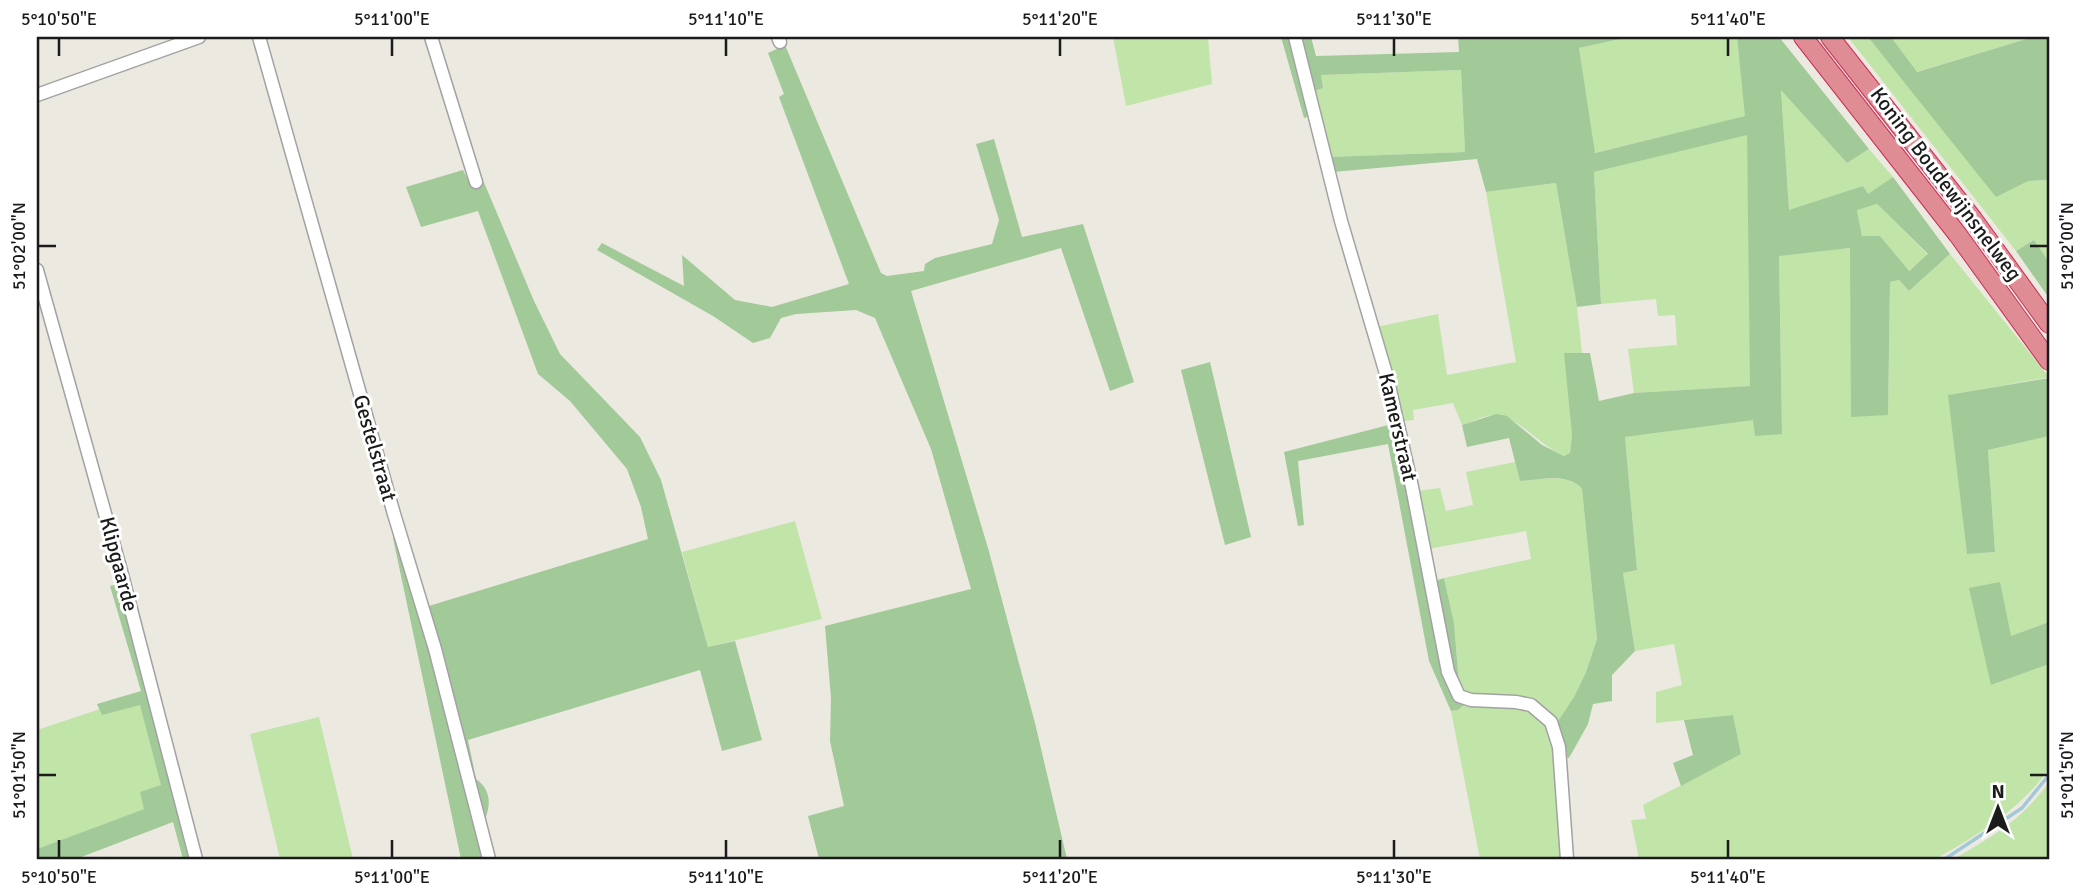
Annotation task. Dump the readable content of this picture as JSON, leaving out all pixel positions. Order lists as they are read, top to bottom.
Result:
{
  "streets": {
    "highway": ["Koning Boudewijnsnelweg"],
    "street": ["Kamerstraat", "Gestelstraat", "Klipgaarde"]
  },
  "north": "top",
  "coordinates": [
    "5°10'50\"E",
    "5°11'00\"E",
    "5°11'10\"E",
    "5°11'20\"E",
    "5°11'30\"E",
    "5°11'40\"E",
    "51°02'00\"N",
    "51°01'50\"N"
  ]
}
